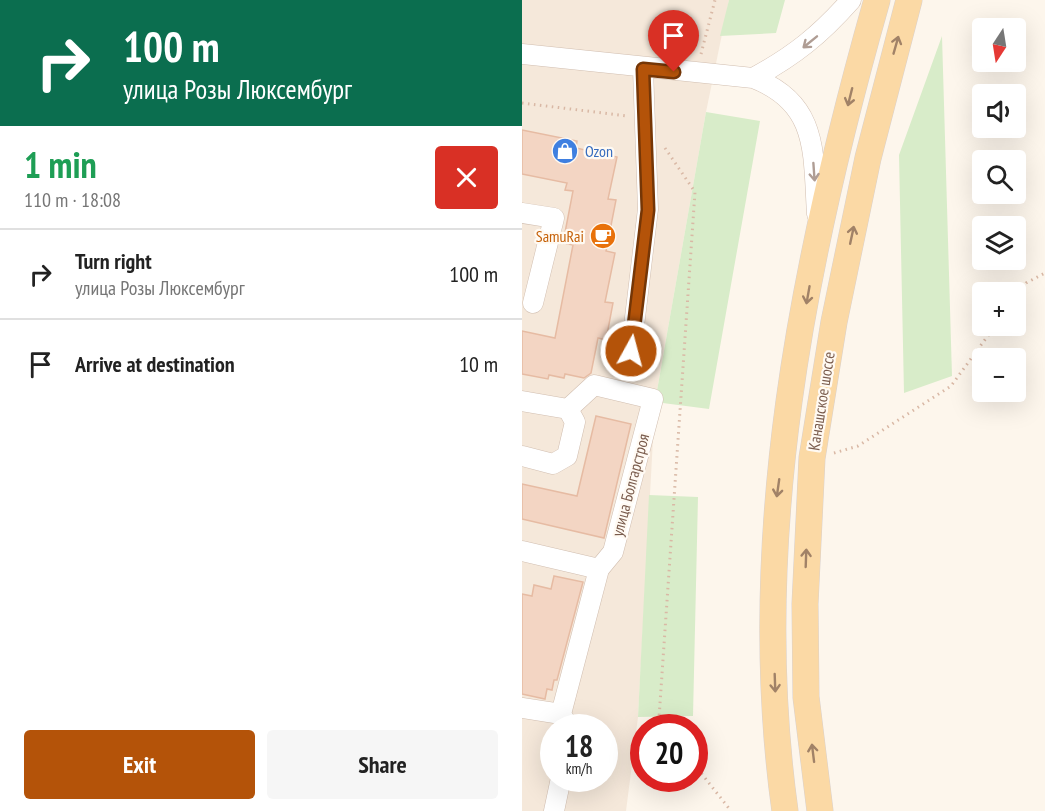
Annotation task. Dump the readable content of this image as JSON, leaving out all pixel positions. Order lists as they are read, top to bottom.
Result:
{
  "streets": {
    "main road": ["Канашское шоссе"],
    "street": ["улица Болгарстроя"]
  },
  "places": {
    "shop": ["Ozon"],
    "cafe": ["SamuRai"]
  },
  "north": "bottom",
  "page": {
    "turn": ["100 m", "улица Розы Люксембург"],
    "map_buttons": ["+", "−"],
    "heading": ["1 min", "110 m · 18:08"],
    "list": [
      {
        "name": "Turn right",
        "note": "улица Розы Люксембург",
        "value": "100 m"
      },
      {
        "name": "Arrive at destination",
        "value": "10 m"
      }
    ],
    "speed": "18 km/h",
    "limit": "20",
    "buttons": ["Exit", "Share"]
  }
}
